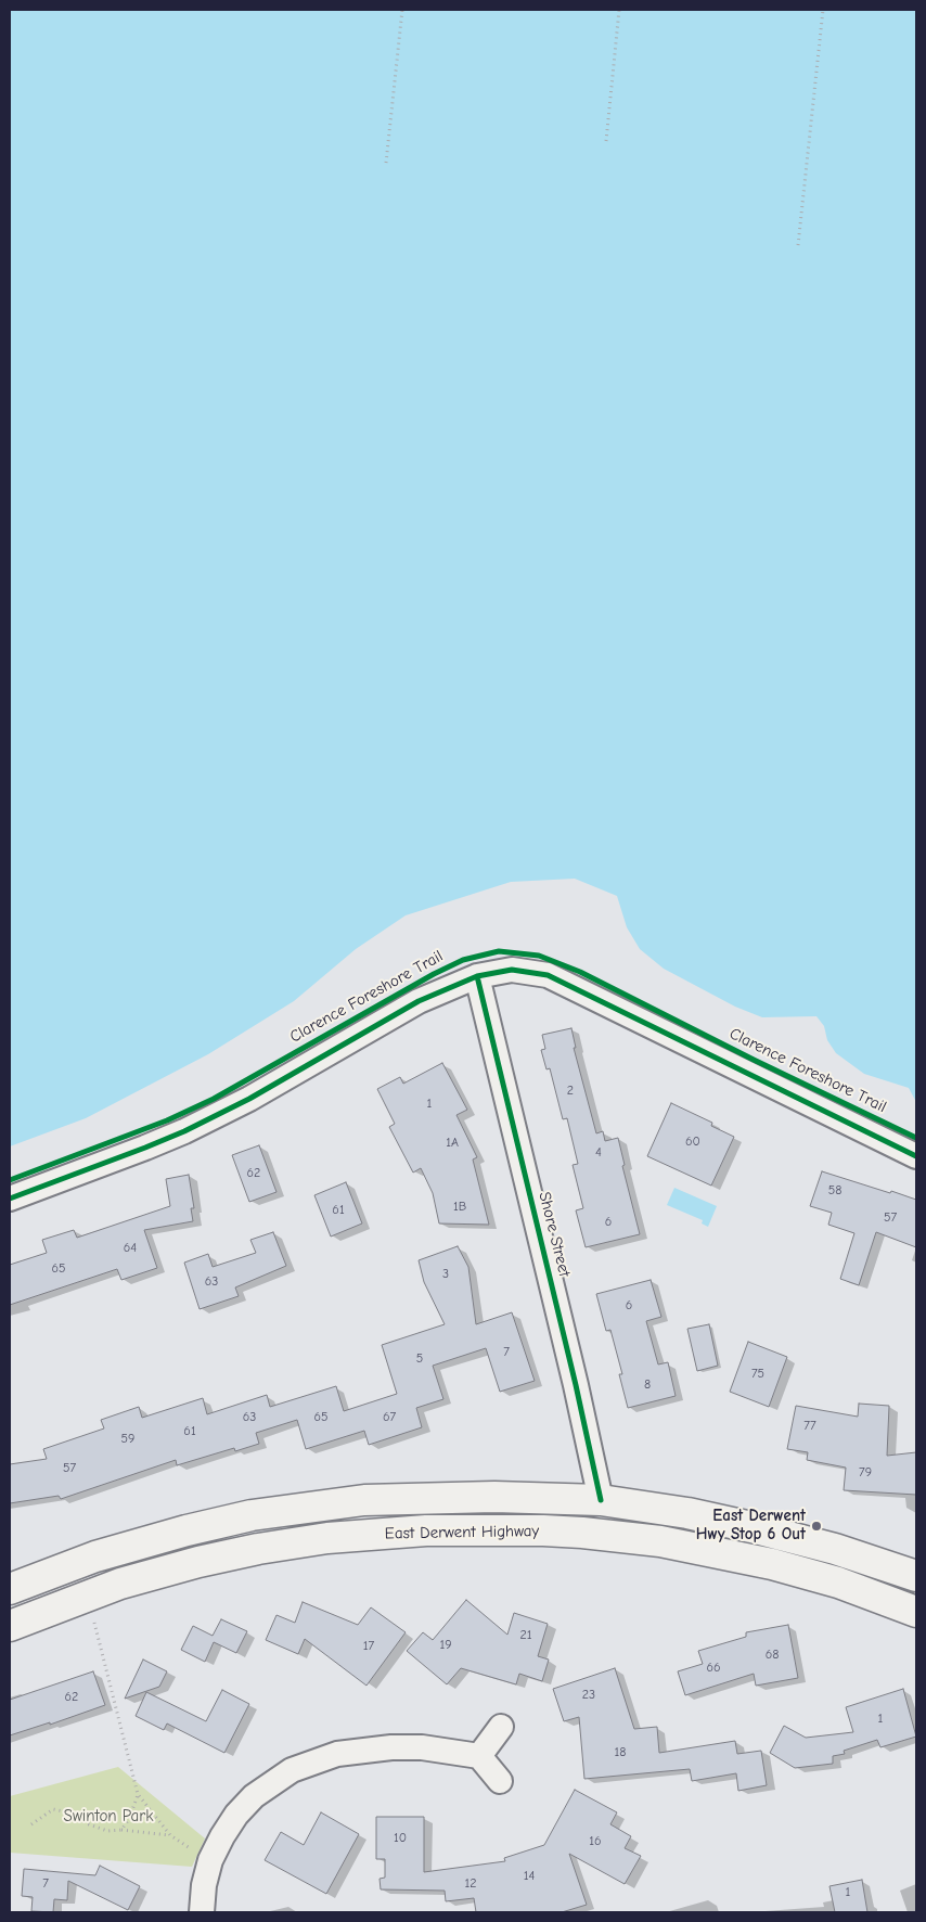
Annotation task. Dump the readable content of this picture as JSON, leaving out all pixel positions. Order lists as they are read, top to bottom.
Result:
{
  "streets": {
    "main road": ["East Derwent Highway"],
    "street": ["Shore Street"],
    "cycle path": ["Clarence Foreshore Trail"]
  },
  "crossings": [
    ["Shore Street", "East Derwent Highway"]
  ],
  "parks": ["Swinton Park"],
  "places": ["East Derwent Hwy Stop 6 Out"],
  "house_numbers": [
    "2",
    "1",
    "60",
    "1A",
    "4",
    "62",
    "58",
    "1B",
    "61",
    "57",
    "6",
    "64",
    "65",
    "3",
    "63",
    "6",
    "7",
    "5",
    "75",
    "8",
    "63",
    "65",
    "67",
    "77",
    "61",
    "59",
    "57",
    "79",
    "21",
    "19",
    "17",
    "68",
    "66",
    "23",
    "62",
    "1",
    "18",
    "10",
    "16",
    "14",
    "7",
    "12",
    "1"
  ]
}
